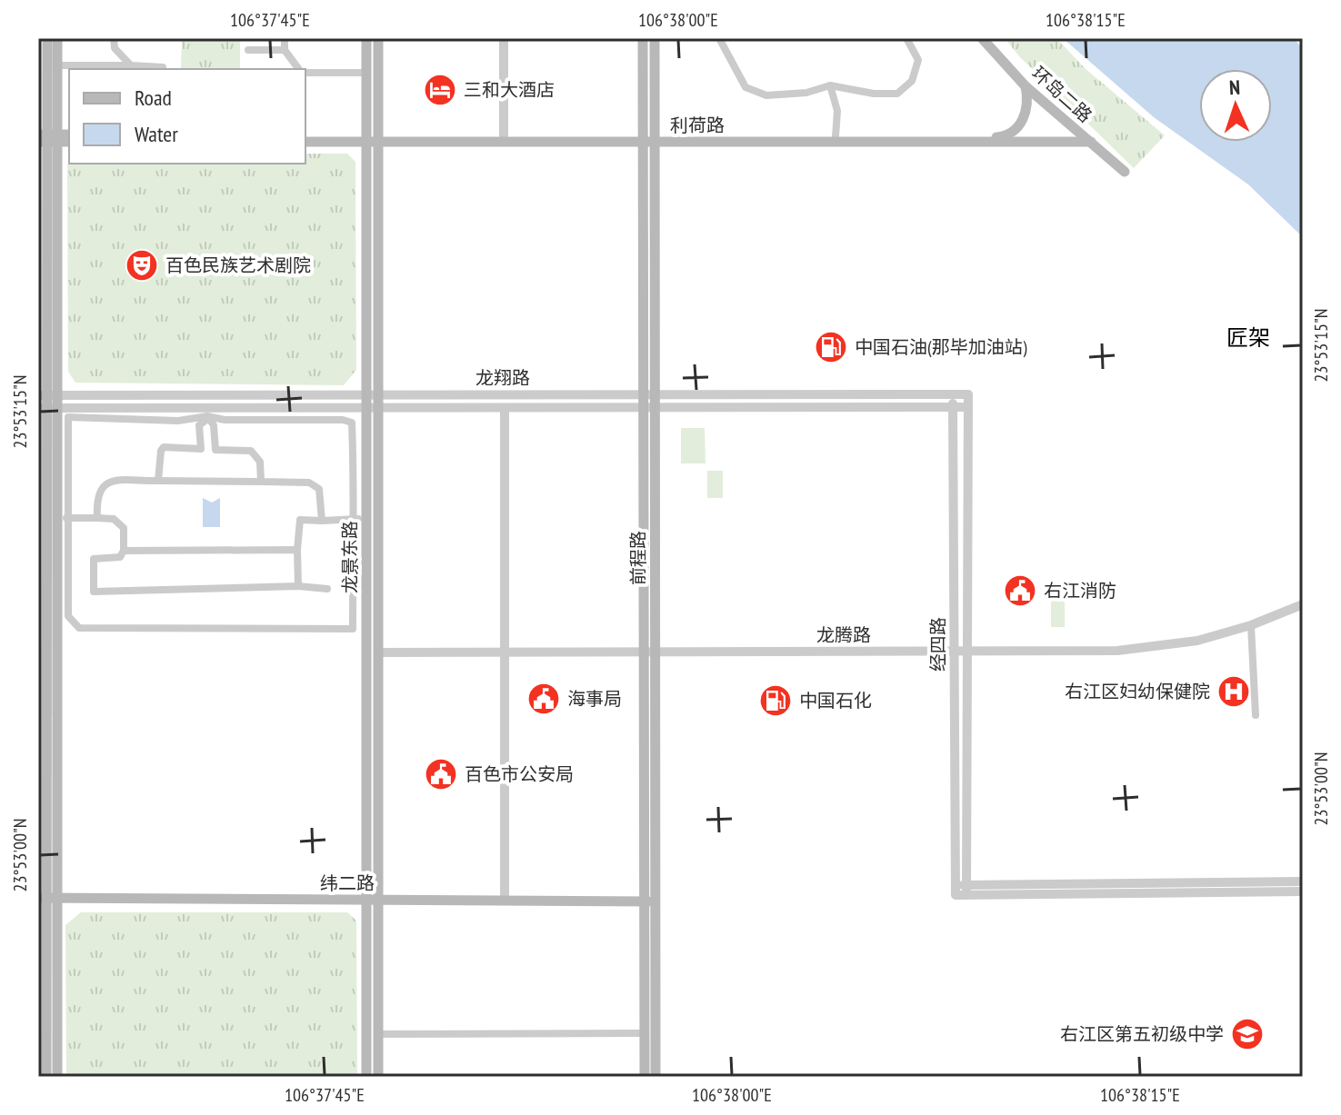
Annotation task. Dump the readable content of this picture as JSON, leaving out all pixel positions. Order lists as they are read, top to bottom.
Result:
{
  "streets": {
    "main road": [
      "环岛二路",
      "利荷路",
      "龙景东路",
      "前程路",
      "纬二路"
    ],
    "street": ["龙翔路", "龙腾路", "经四路"]
  },
  "crossings": [
    ["环岛二路", "利荷路"],
    ["利荷路", "龙景东路"],
    ["利荷路", "前程路"],
    ["龙翔路", "龙景东路"],
    ["龙翔路", "前程路"],
    ["龙翔路", "经四路"],
    ["龙景东路", "龙腾路"],
    ["龙景东路", "纬二路"],
    ["前程路", "龙腾路"],
    ["前程路", "纬二路"],
    ["龙腾路", "经四路"]
  ],
  "districts": ["匠架"],
  "places": {
    "hotel": ["三和大酒店"],
    "theatre": ["百色民族艺术剧院"],
    "fuel station": ["中国石油(那毕加油站)", "中国石化"],
    "public building": ["右江消防", "海事局", "百色市公安局"],
    "hospital": ["右江区妇幼保健院"],
    "school or university": ["右江区第五初级中学"]
  },
  "legend": ["Road", "Water"],
  "north": "top",
  "coordinates": [
    "106°37'45\"E",
    "106°38'00\"E",
    "106°38'15\"E",
    "23°53'15\"N",
    "23°53'00\"N"
  ]
}
